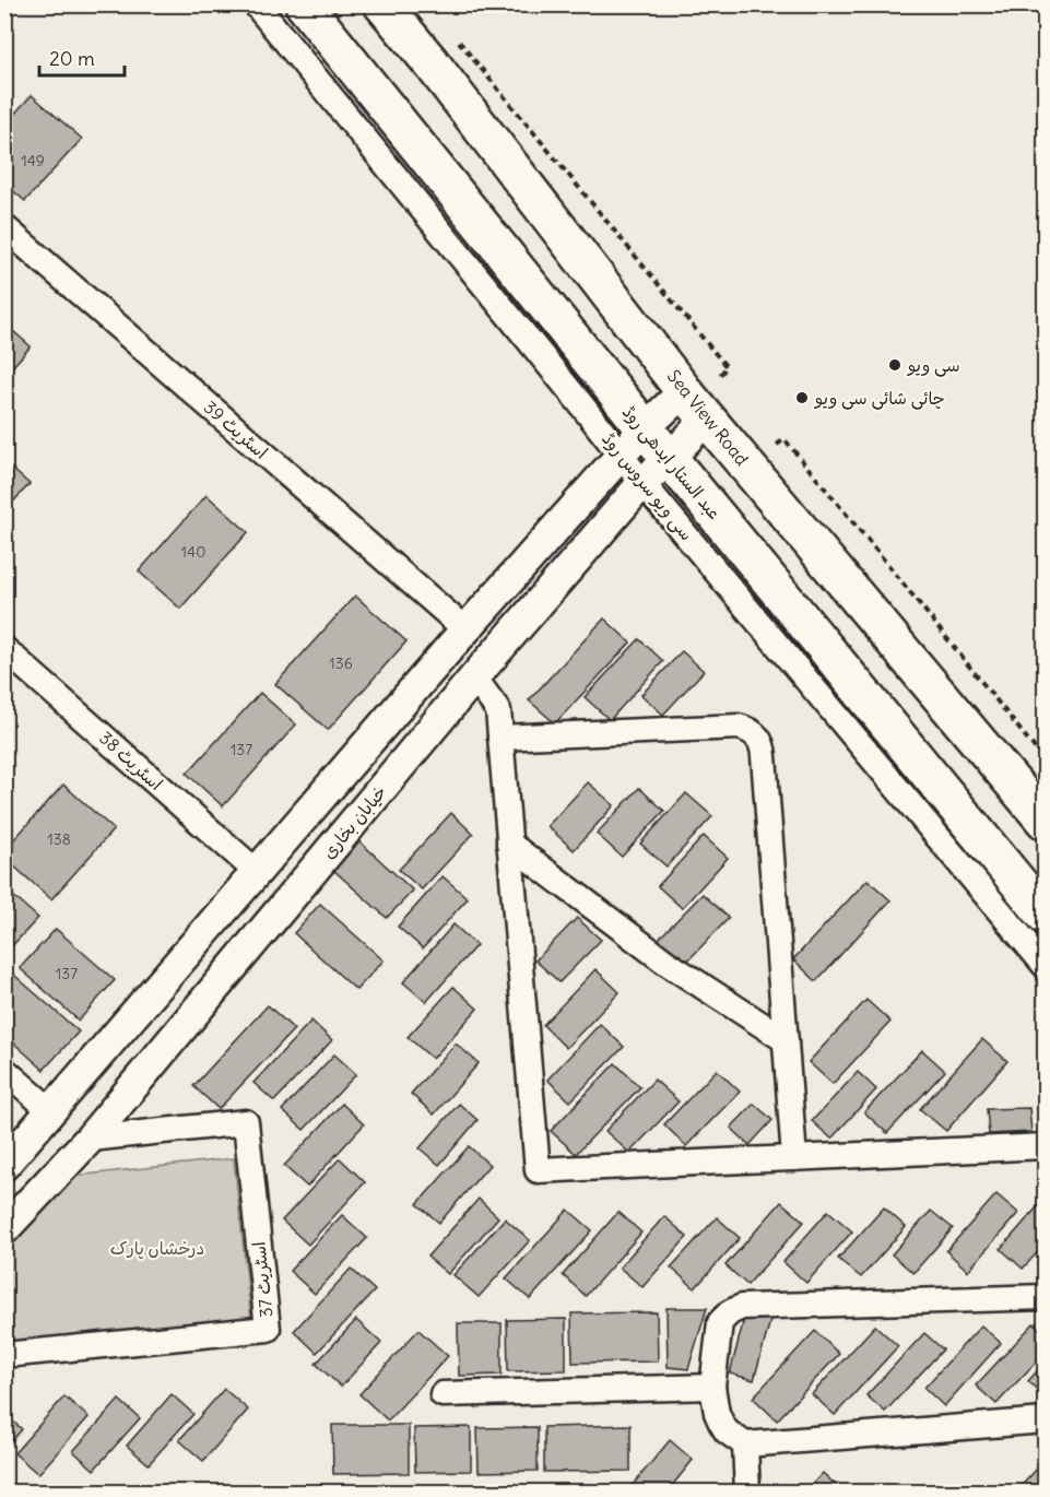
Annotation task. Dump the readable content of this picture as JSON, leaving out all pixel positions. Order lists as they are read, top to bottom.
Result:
{
  "streets": {
    "main road": ["Sea View Road", "عبد الستار ایدھی روڈ"],
    "street": [
      "اسٹریٹ 39",
      "سی ویو سروس روڈ",
      "اسٹریٹ 38",
      "خیابان بخاری",
      "اسٹریٹ 37"
    ]
  },
  "crossings": [
    ["Sea View Road", "خیابان بخاری"],
    ["عبد الستار ایدھی روڈ", "سی ویو سروس روڈ"],
    ["عبد الستار ایدھی روڈ", "خیابان بخاری"],
    ["سی ویو سروس روڈ", "خیابان بخاری"],
    ["خیابان بخاری", "اسٹریٹ 37"]
  ],
  "parks": ["درخشاں پارک"],
  "places": ["سی ویو", "چائی شائی سی ویو"],
  "house_numbers": [
    "149",
    "140",
    "136",
    "137",
    "138",
    "137"
  ],
  "scale_bar": "20 m"
}
